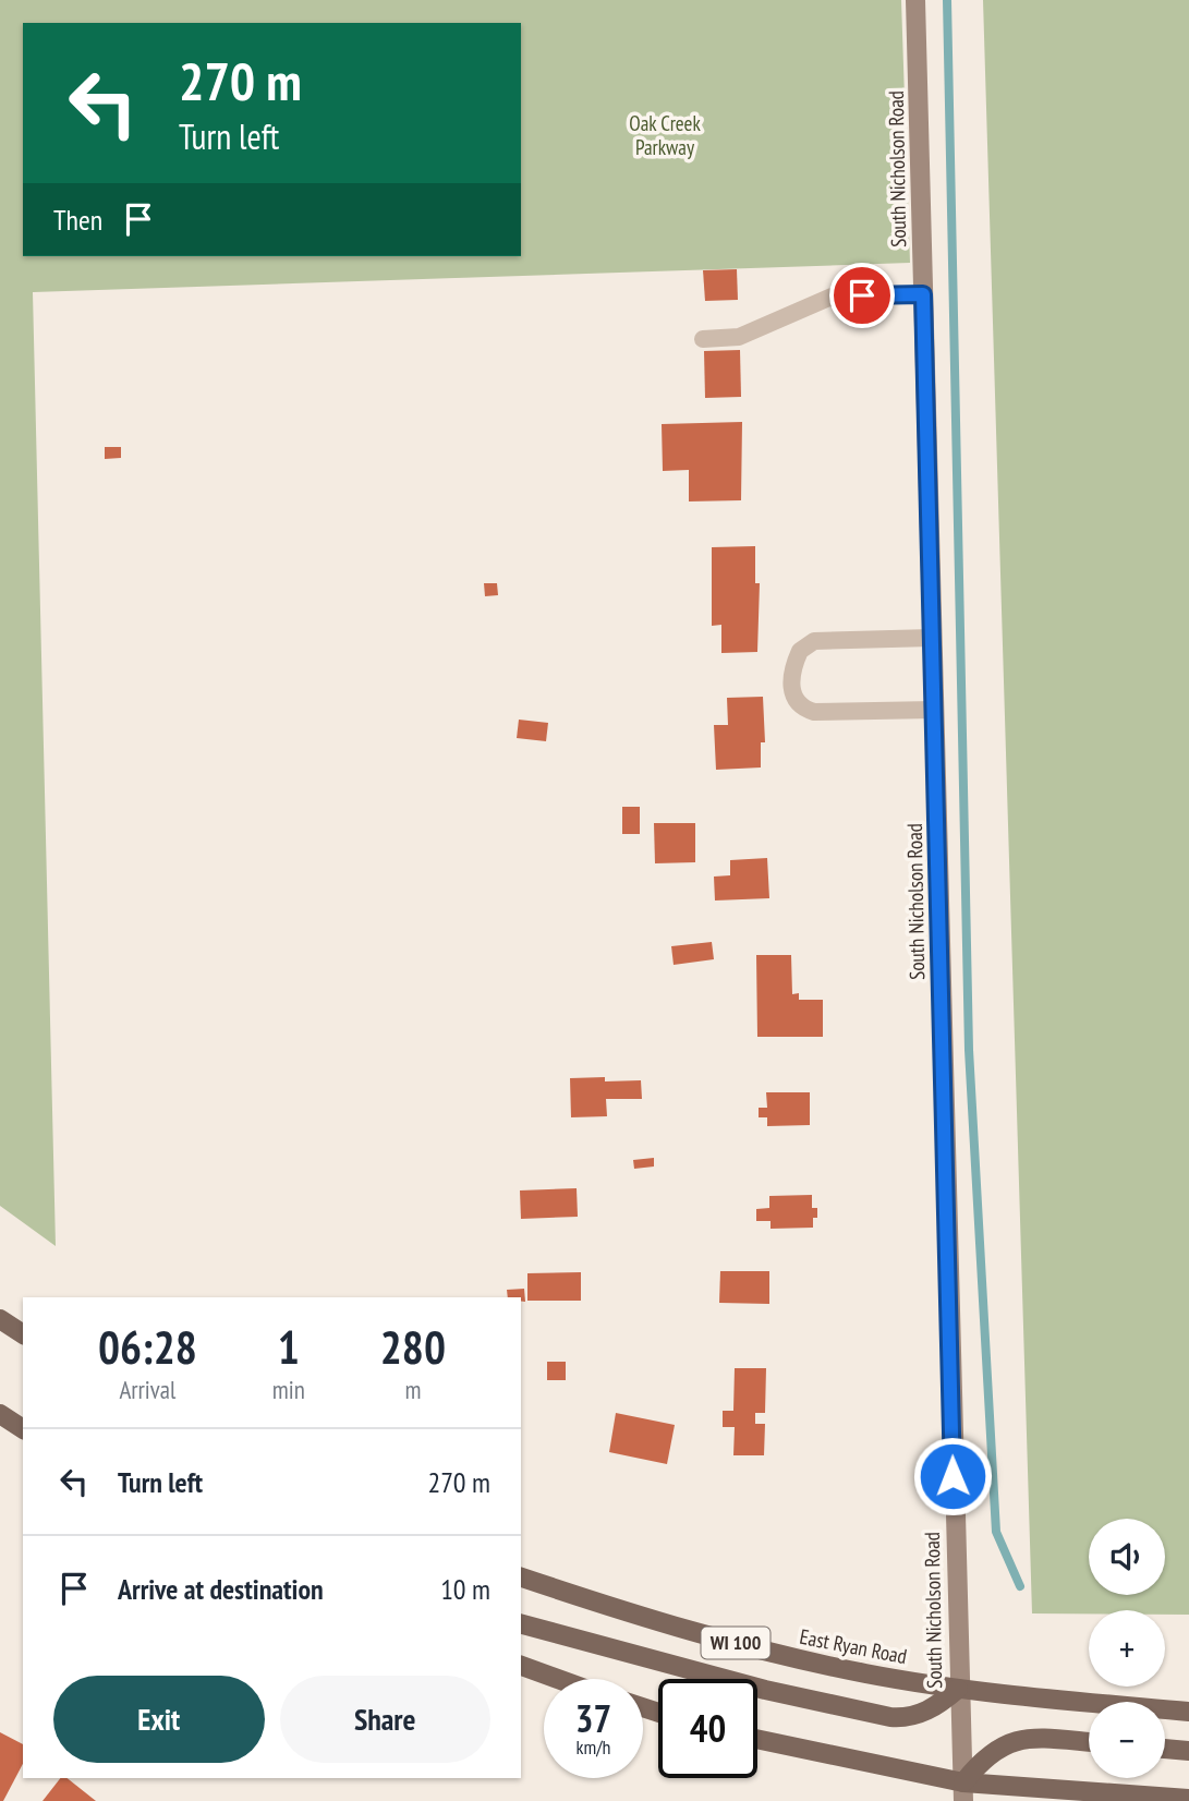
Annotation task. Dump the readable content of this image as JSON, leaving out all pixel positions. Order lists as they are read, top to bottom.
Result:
{
  "streets": {
    "main road": ["WI 100", "East Ryan Road"],
    "street": ["South Nicholson Road"]
  },
  "crossings": [
    ["South Nicholson Road", "East Ryan Road"]
  ],
  "parks": ["Oak Creek Parkway"],
  "page": {
    "turn": ["270 m", "Turn left"],
    "then": "Then",
    "eta": [
      "06:28",
      "Arrival",
      "1",
      "min",
      "280",
      "m"
    ],
    "list": [
      {
        "name": "Turn left",
        "value": "270 m"
      },
      {
        "name": "Arrive at destination",
        "value": "10 m"
      }
    ],
    "map_buttons": ["+", "−"],
    "buttons": ["Exit", "Share"],
    "speed": "37 km/h",
    "limit": "40"
  }
}
